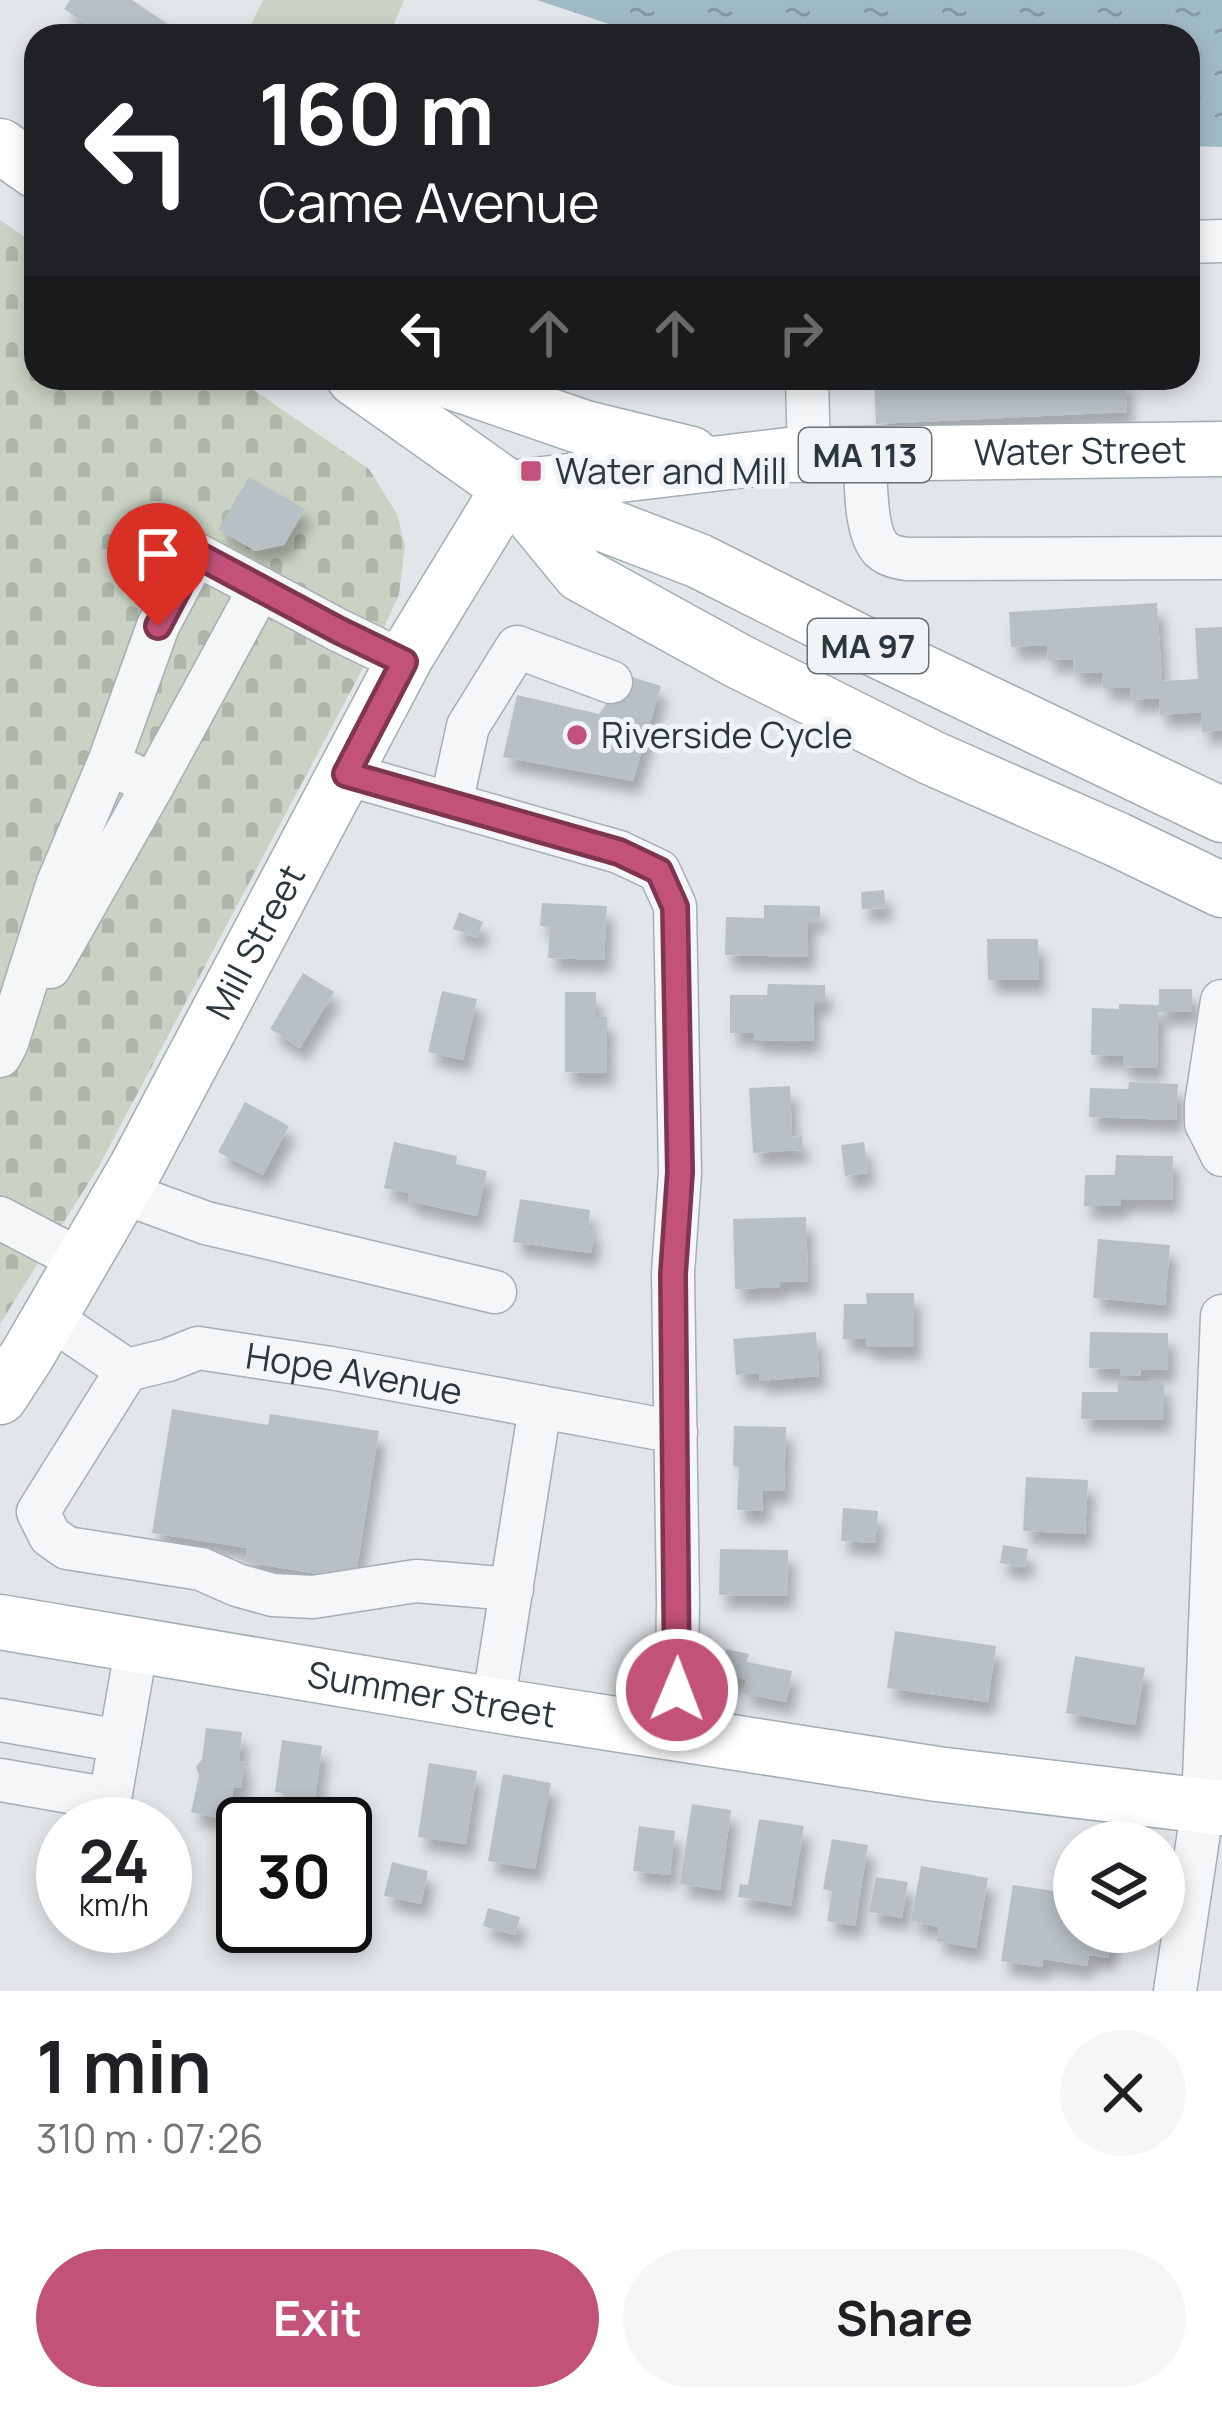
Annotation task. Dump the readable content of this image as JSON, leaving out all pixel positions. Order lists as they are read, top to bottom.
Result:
{
  "streets": {
    "main road": [
      "Water Street",
      "MA 113",
      "MA 97",
      "Mill Street",
      "Summer Street"
    ],
    "street": ["Hope Avenue"]
  },
  "crossings": [
    ["Water Street", "MA 97"],
    ["Water Street", "Mill Street"],
    ["MA 97", "Mill Street"]
  ],
  "places": {
    "transit": ["Water and Mill"],
    "other": ["Riverside Cycle"]
  },
  "page": {
    "turn": ["160 m", "Came Avenue"],
    "speed": "24 km/h",
    "limit": "30",
    "heading": ["1 min", "310 m · 07:26"],
    "buttons": ["Exit", "Share"]
  }
}
